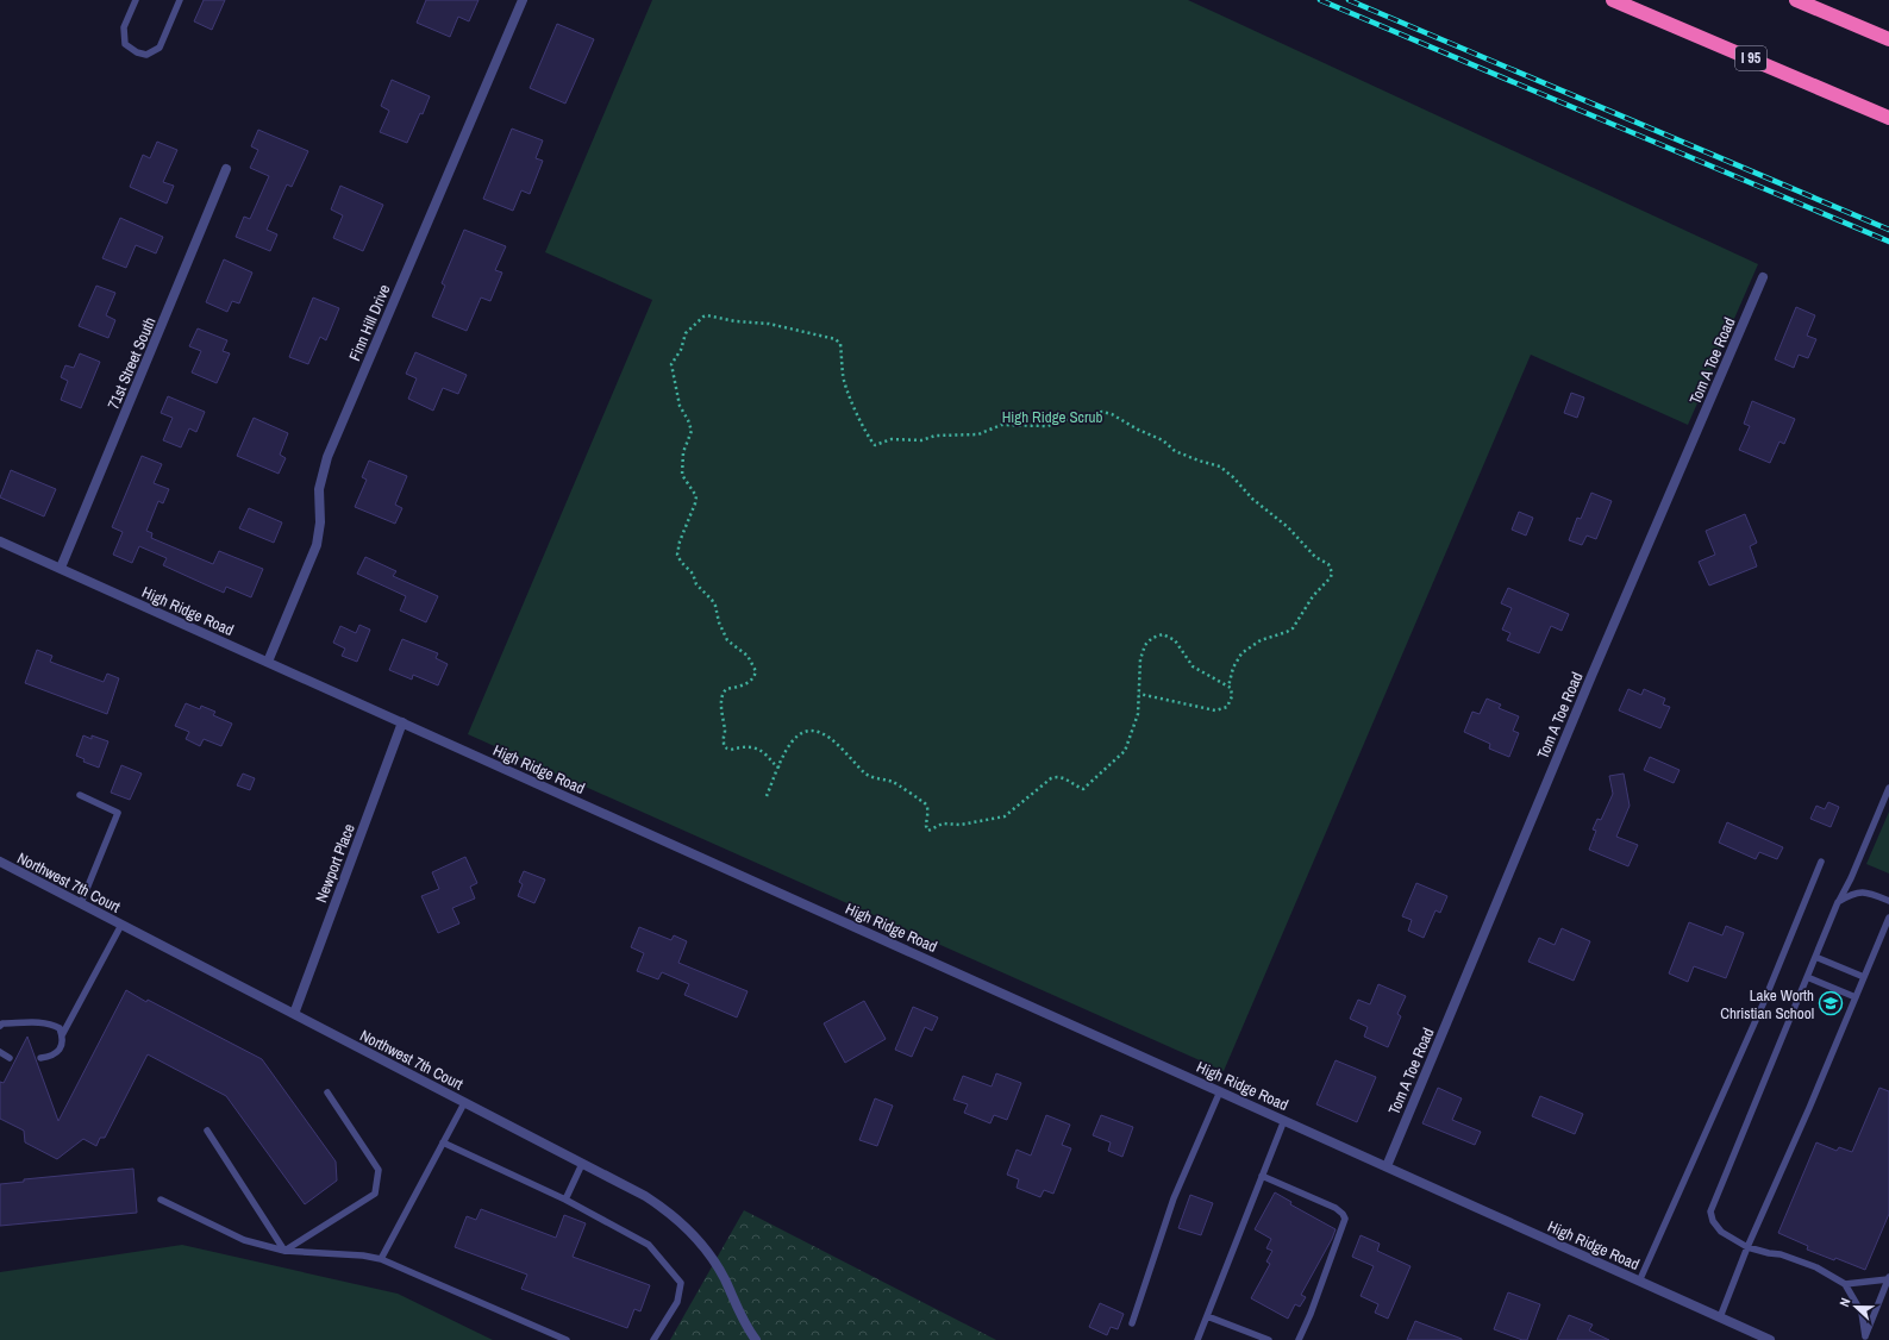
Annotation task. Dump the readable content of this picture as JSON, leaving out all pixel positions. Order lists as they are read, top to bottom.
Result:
{
  "streets": {
    "highway": ["I 95"],
    "street": [
      "Finn Hill Drive",
      "Tom A Toe Road",
      "71st Street South",
      "High Ridge Road",
      "Newport Place",
      "Northwest 7th Court"
    ]
  },
  "crossings": [
    ["Finn Hill Drive", "High Ridge Road"],
    ["Tom A Toe Road", "High Ridge Road"],
    ["71st Street South", "High Ridge Road"],
    ["High Ridge Road", "Newport Place"],
    ["Newport Place", "Northwest 7th Court"]
  ],
  "parks": ["High Ridge Scrub"],
  "places": {
    "school or university": ["Lake Worth Christian School"]
  },
  "north": "left"
}
